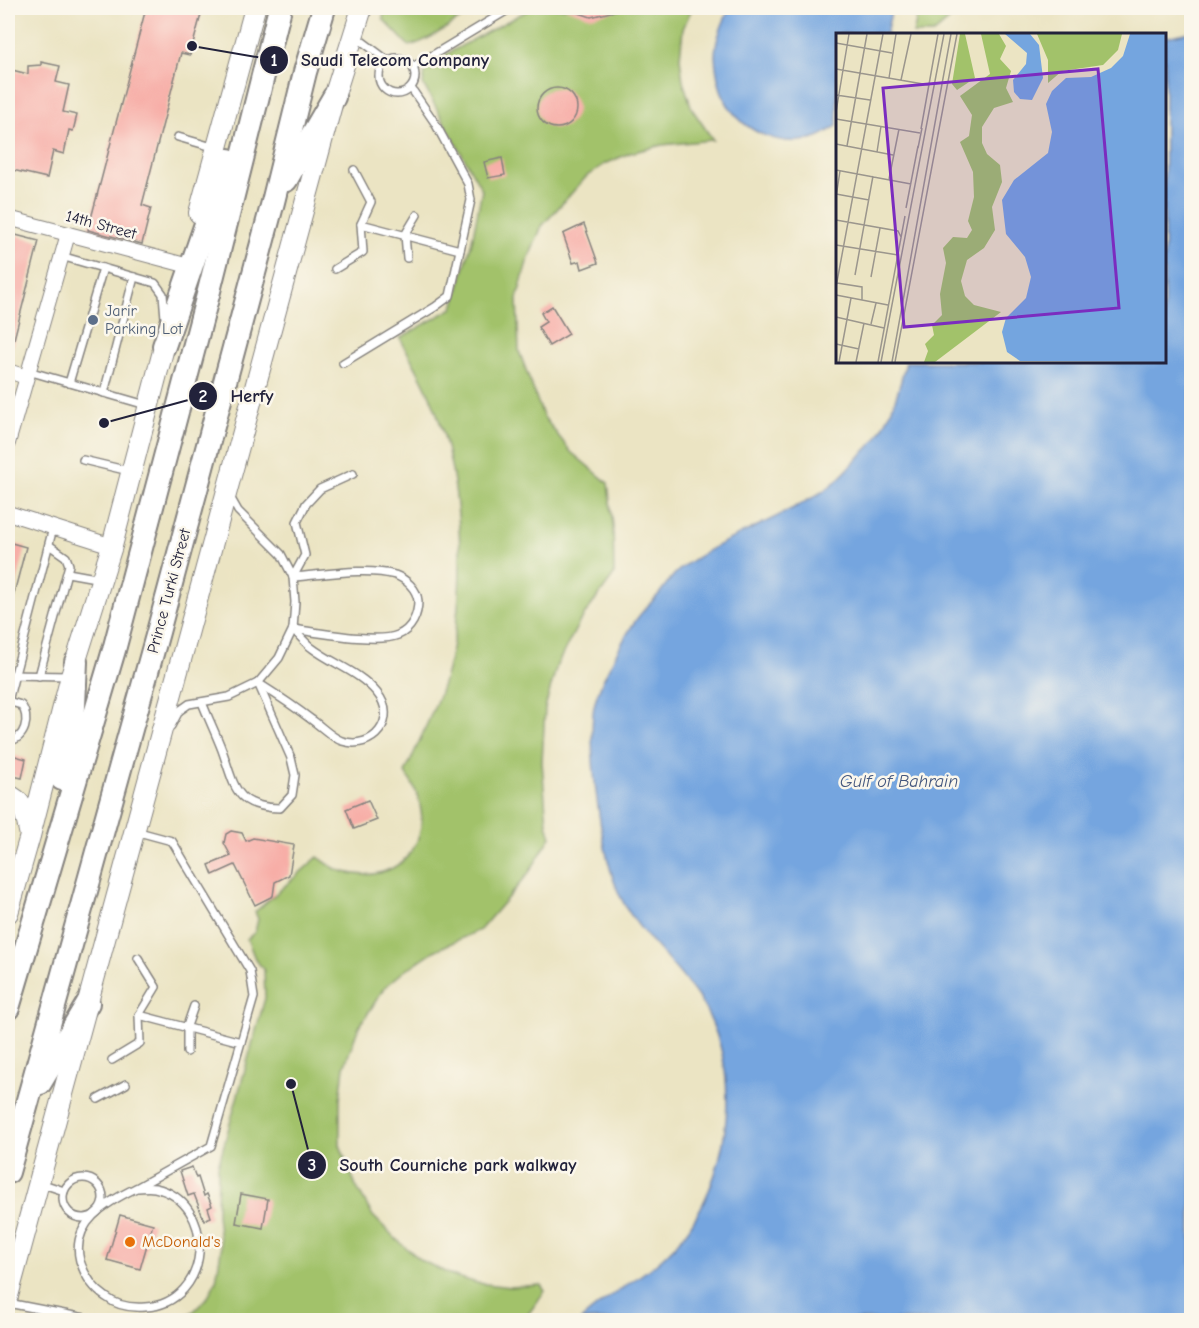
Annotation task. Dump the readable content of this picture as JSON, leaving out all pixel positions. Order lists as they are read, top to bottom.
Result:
{
  "streets": {
    "main road": ["Prince Turki Street"],
    "street": ["14th Street"]
  },
  "water": ["Gulf of Bahrain"],
  "places": [
    "Saudi Telecom Company",
    "Jarir Parking Lot",
    "Herfy",
    "South Courniche park walkway",
    "McDonald's"
  ]
}
